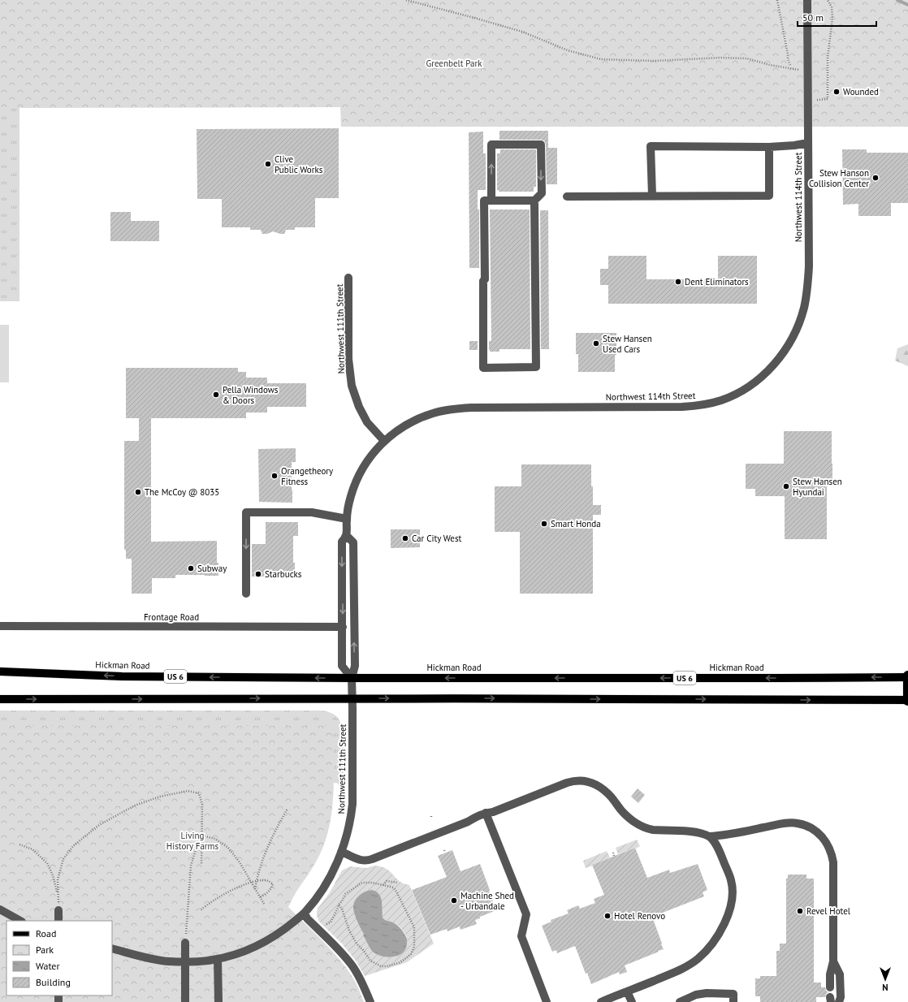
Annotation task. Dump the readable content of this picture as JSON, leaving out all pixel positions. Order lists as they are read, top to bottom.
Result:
{
  "streets": {
    "main road": ["Hickman Road", "US 6"],
    "street": ["Northwest 114th Street", "Northwest 111th Street", "Frontage Road"]
  },
  "crossings": [
    ["Northwest 114th Street", "Northwest 111th Street"],
    ["Northwest 111th Street", "Frontage Road"],
    ["Northwest 111th Street", "Hickman Road"]
  ],
  "parks": ["Greenbelt Park", "Living History Farms"],
  "places": [
    "Wounded",
    "Clive Public Works",
    "Stew Hanson Collision Center",
    "Dent Eliminators",
    "Stew Hansen Used Cars",
    "Pella Windows & Doors",
    "Orangetheory Fitness",
    "Stew Hansen Hyundai",
    "The McCoy @ 8035",
    "Smart Honda",
    "Car City West",
    "Subway",
    "Starbucks",
    "Machine Shed - Urbandale",
    "Revel Hotel",
    "Hotel Renovo"
  ],
  "legend": [
    "Road",
    "Park",
    "Water",
    "Building"
  ],
  "scale_bar": "50 m",
  "north": "bottom"
}
